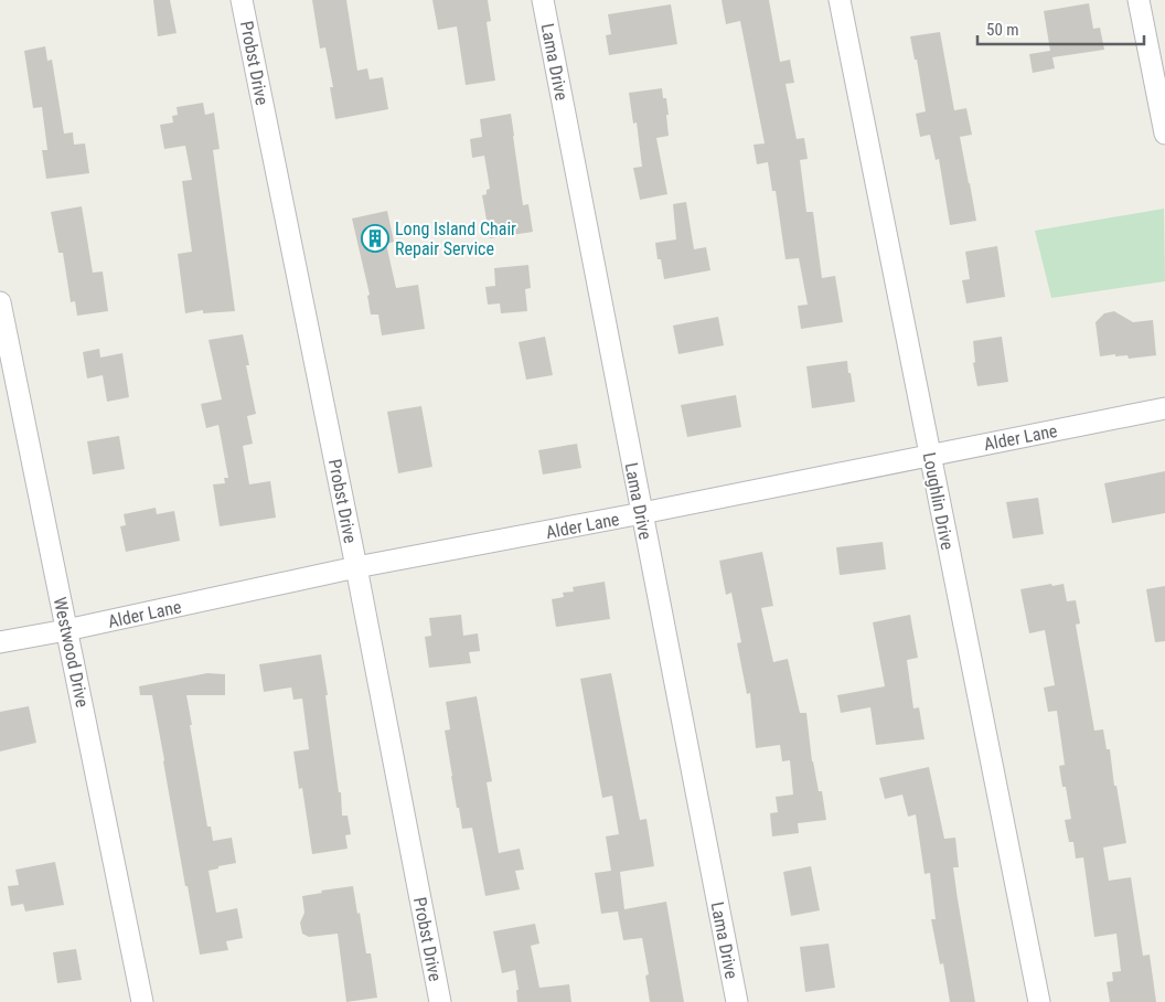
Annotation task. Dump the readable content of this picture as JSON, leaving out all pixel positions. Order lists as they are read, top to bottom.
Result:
{
  "streets": {
    "street": [
      "Lama Drive",
      "Probst Drive",
      "Alder Lane",
      "Loughlin Drive",
      "Westwood Drive"
    ]
  },
  "crossings": [
    ["Lama Drive", "Alder Lane"],
    ["Probst Drive", "Alder Lane"],
    ["Alder Lane", "Loughlin Drive"],
    ["Alder Lane", "Westwood Drive"]
  ],
  "places": {
    "building": ["Long Island Chair Repair Service"]
  },
  "scale_bar": "50 m"
}
